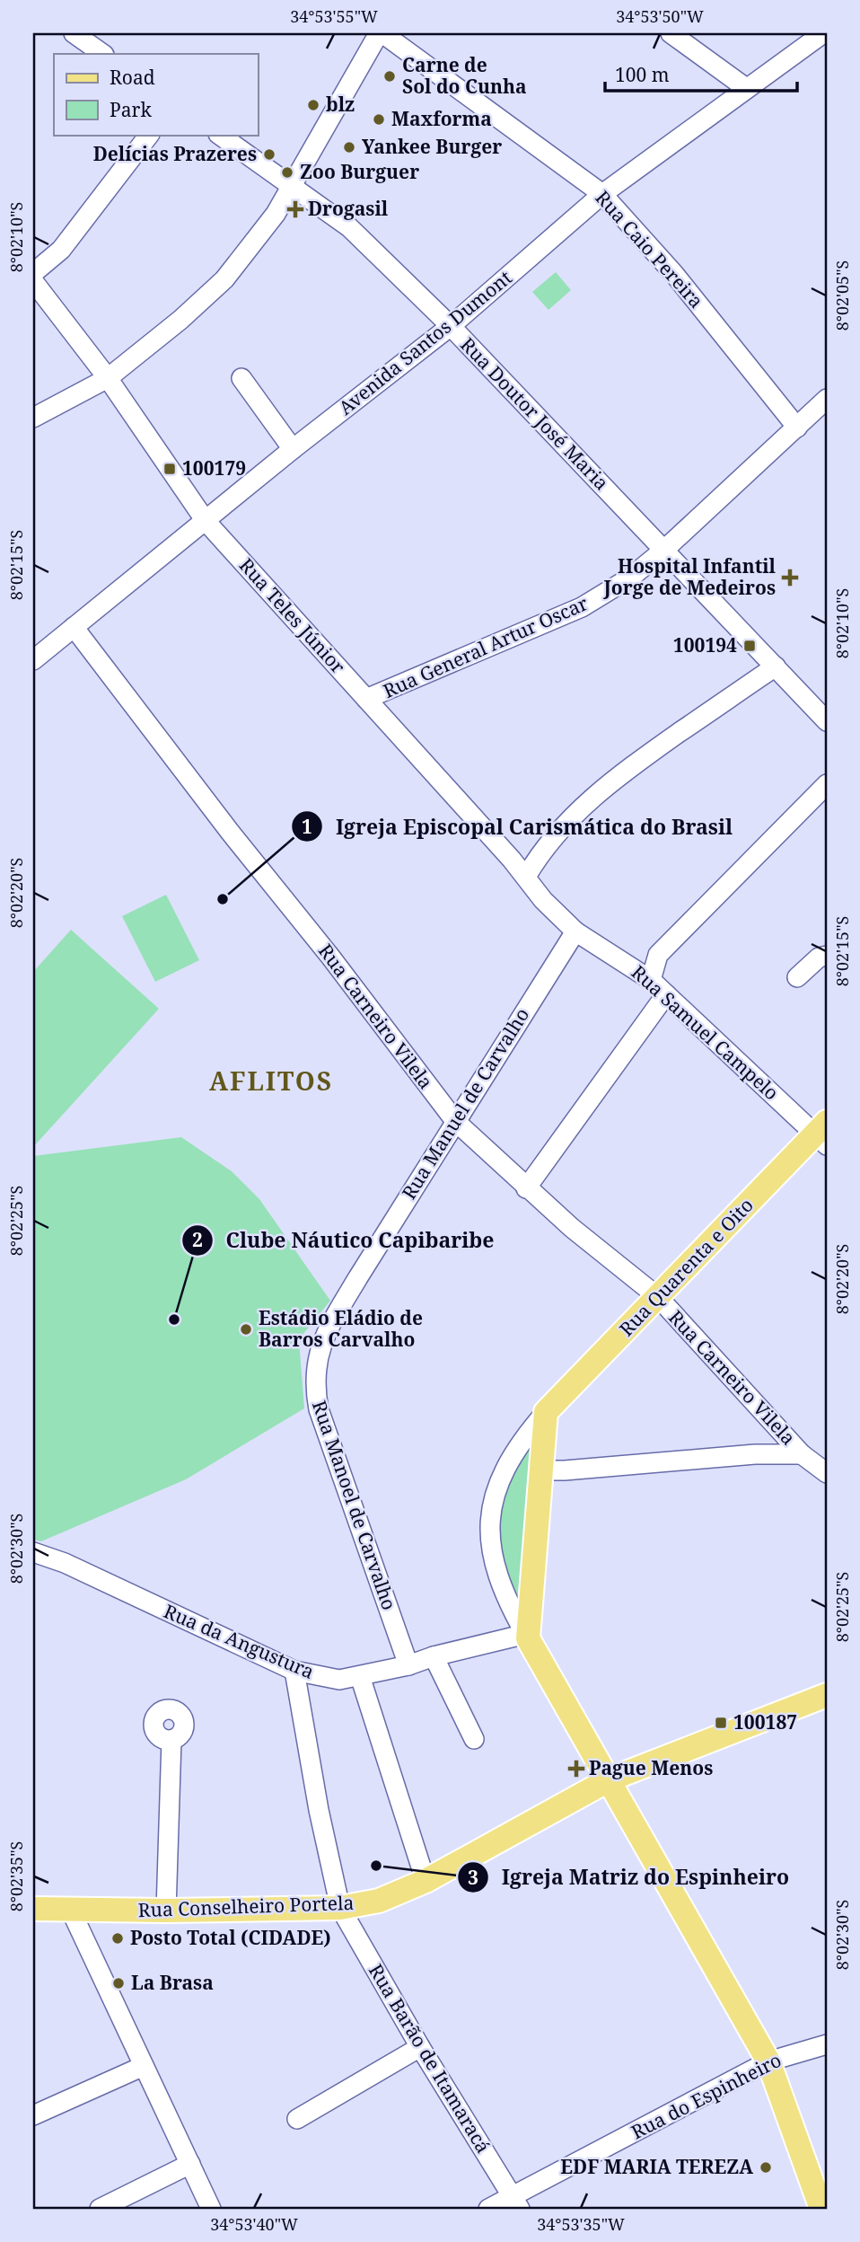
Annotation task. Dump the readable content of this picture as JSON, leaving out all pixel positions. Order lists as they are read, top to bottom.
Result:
{
  "streets": {
    "main road": ["Rua Quarenta e Oito", "Rua Conselheiro Portela"],
    "street": [
      "Rua Caio Pereira",
      "Avenida Santos Dumont",
      "Rua Doutor José Maria",
      "Rua Teles Júnior",
      "Rua General Artur Oscar",
      "Rua Carneiro Vilela",
      "Rua Samuel Campelo",
      "Rua Manuel de Carvalho",
      "Rua Manoel de Carvalho",
      "Rua da Angustura",
      "Rua Barão de Itamaracá",
      "Rua do Espinheiro"
    ]
  },
  "crossings": [
    ["Rua Caio Pereira", "Avenida Santos Dumont"],
    ["Rua Caio Pereira", "Rua General Artur Oscar"],
    ["Avenida Santos Dumont", "Rua Doutor José Maria"],
    ["Avenida Santos Dumont", "Rua Teles Júnior"],
    ["Avenida Santos Dumont", "Rua Carneiro Vilela"],
    ["Rua Doutor José Maria", "Rua General Artur Oscar"],
    ["Rua Teles Júnior", "Rua General Artur Oscar"],
    ["Rua Teles Júnior", "Rua Samuel Campelo"],
    ["Rua Teles Júnior", "Rua Manuel de Carvalho"],
    ["Rua Carneiro Vilela", "Rua Manuel de Carvalho"],
    ["Rua Carneiro Vilela", "Rua Quarenta e Oito"],
    ["Rua Samuel Campelo", "Rua Manuel de Carvalho"],
    ["Rua Samuel Campelo", "Rua Quarenta e Oito"],
    ["Rua Manuel de Carvalho", "Rua Manoel de Carvalho"],
    ["Rua Quarenta e Oito", "Rua da Angustura"],
    ["Rua Quarenta e Oito", "Rua Conselheiro Portela"],
    ["Rua Quarenta e Oito", "Rua do Espinheiro"],
    ["Rua Manoel de Carvalho", "Rua da Angustura"],
    ["Rua da Angustura", "Rua Barão de Itamaracá"],
    ["Rua Conselheiro Portela", "Rua Barão de Itamaracá"],
    ["Rua Barão de Itamaracá", "Rua do Espinheiro"]
  ],
  "districts": ["AFLITOS"],
  "places": {
    "other": [
      "Carne de Sol do Cunha",
      "blz",
      "Maxforma",
      "Yankee Burger",
      "Delícias Prazeres",
      "Zoo Burguer",
      "Igreja Episcopal Carismática do Brasil",
      "Clube Náutico Capibaribe",
      "Estádio Eládio de Barros Carvalho",
      "Igreja Matriz do Espinheiro",
      "Posto Total (CIDADE)",
      "La Brasa",
      "EDF MARIA TEREZA"
    ],
    "health": ["Drogasil", "Hospital Infantil Jorge de Medeiros", "Pague Menos"],
    "transit": ["100179", "100194", "100187"]
  },
  "legend": ["Road", "Park"],
  "scale_bar": "100 m",
  "coordinates": [
    "34°53'55\"W",
    "34°53'50\"W",
    "8°02'10\"S",
    "8°02'05\"S",
    "8°02'15\"S",
    "8°02'20\"S",
    "8°02'25\"S",
    "8°02'30\"S",
    "8°02'35\"S",
    "34°53'40\"W",
    "34°53'35\"W"
  ]
}
